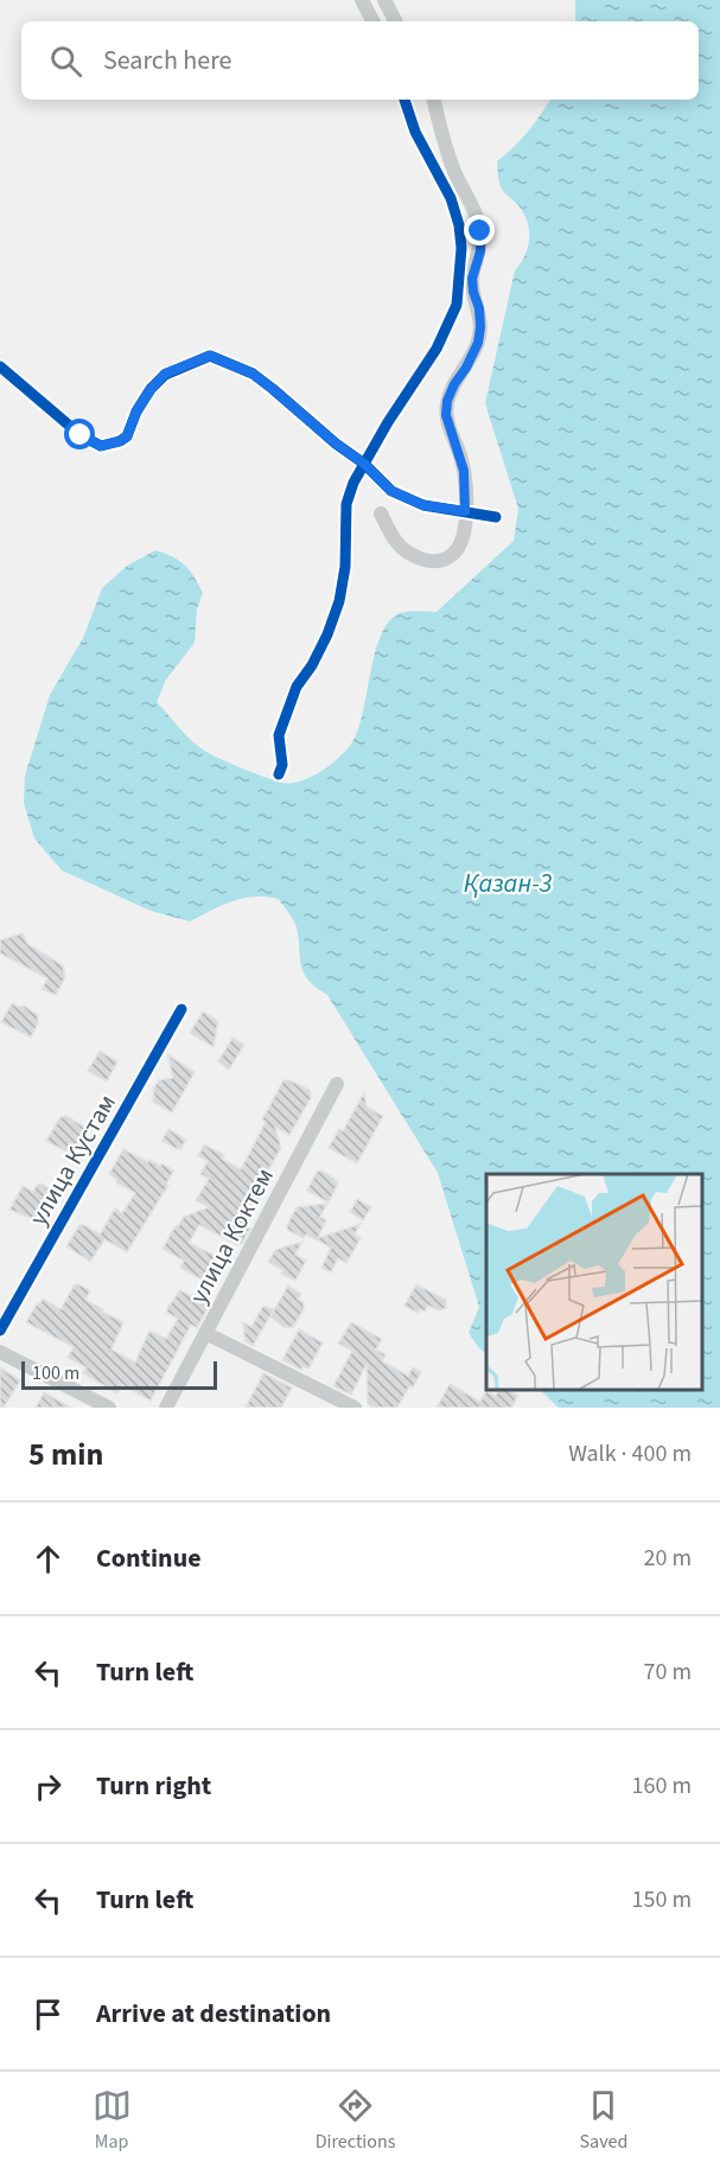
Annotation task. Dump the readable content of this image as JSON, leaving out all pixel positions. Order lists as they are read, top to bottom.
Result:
{
  "streets": {
    "street": ["улица Кустам", "улица Коктем"]
  },
  "water": ["Қазан-3"],
  "scale_bar": "100 m",
  "page": {
    "search": "Search here",
    "scale": "100 m",
    "heading": ["5 min", "Walk · 400 m"],
    "list": [
      ["Continue", "20 m"],
      ["Turn left", "70 m"],
      ["Turn right", "160 m"],
      ["Turn left", "150 m"],
      "Arrive at destination"
    ],
    "nav": ["Map", "Directions", "Saved"]
  }
}
